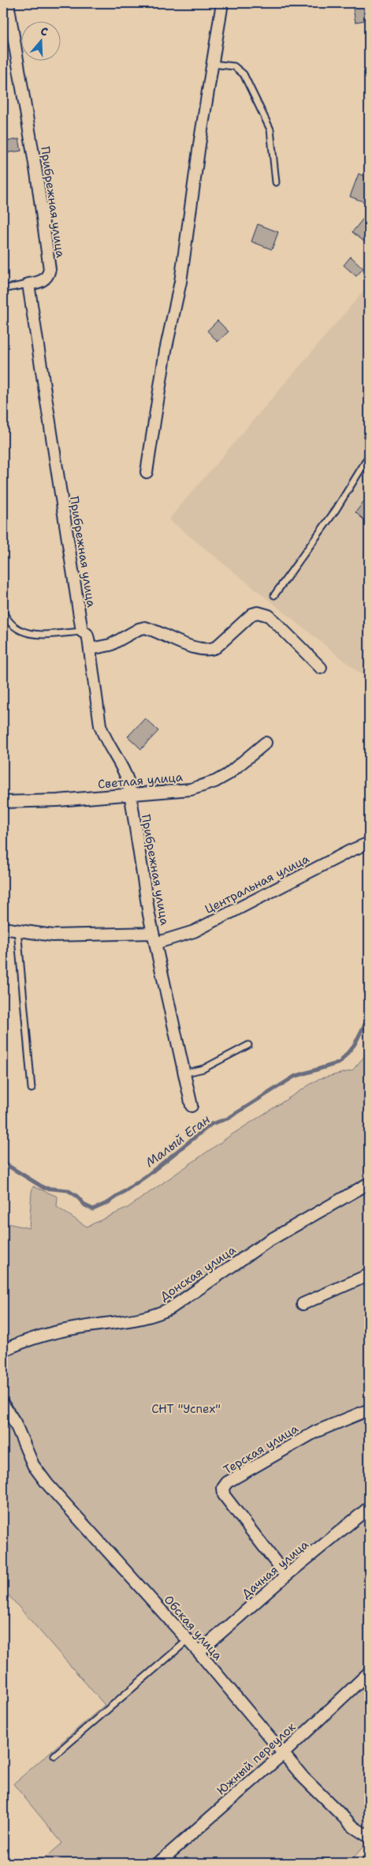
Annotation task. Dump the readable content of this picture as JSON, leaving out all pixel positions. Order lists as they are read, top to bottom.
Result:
{
  "streets": {
    "street": [
      "Прибрежная улица",
      "Светлая улица",
      "Центральная улица",
      "Донская улица",
      "Терская улица",
      "Дачная улица",
      "Обская улица",
      "Южный переулок"
    ]
  },
  "crossings": [
    ["Прибрежная улица", "Светлая улица"],
    ["Прибрежная улица", "Центральная улица"],
    ["Терская улица", "Дачная улица"],
    ["Дачная улица", "Обская улица"],
    ["Обская улица", "Южный переулок"]
  ],
  "water": ["Малый Еган"],
  "parks": ["СНТ \"Успех\""],
  "north": "top"
}
